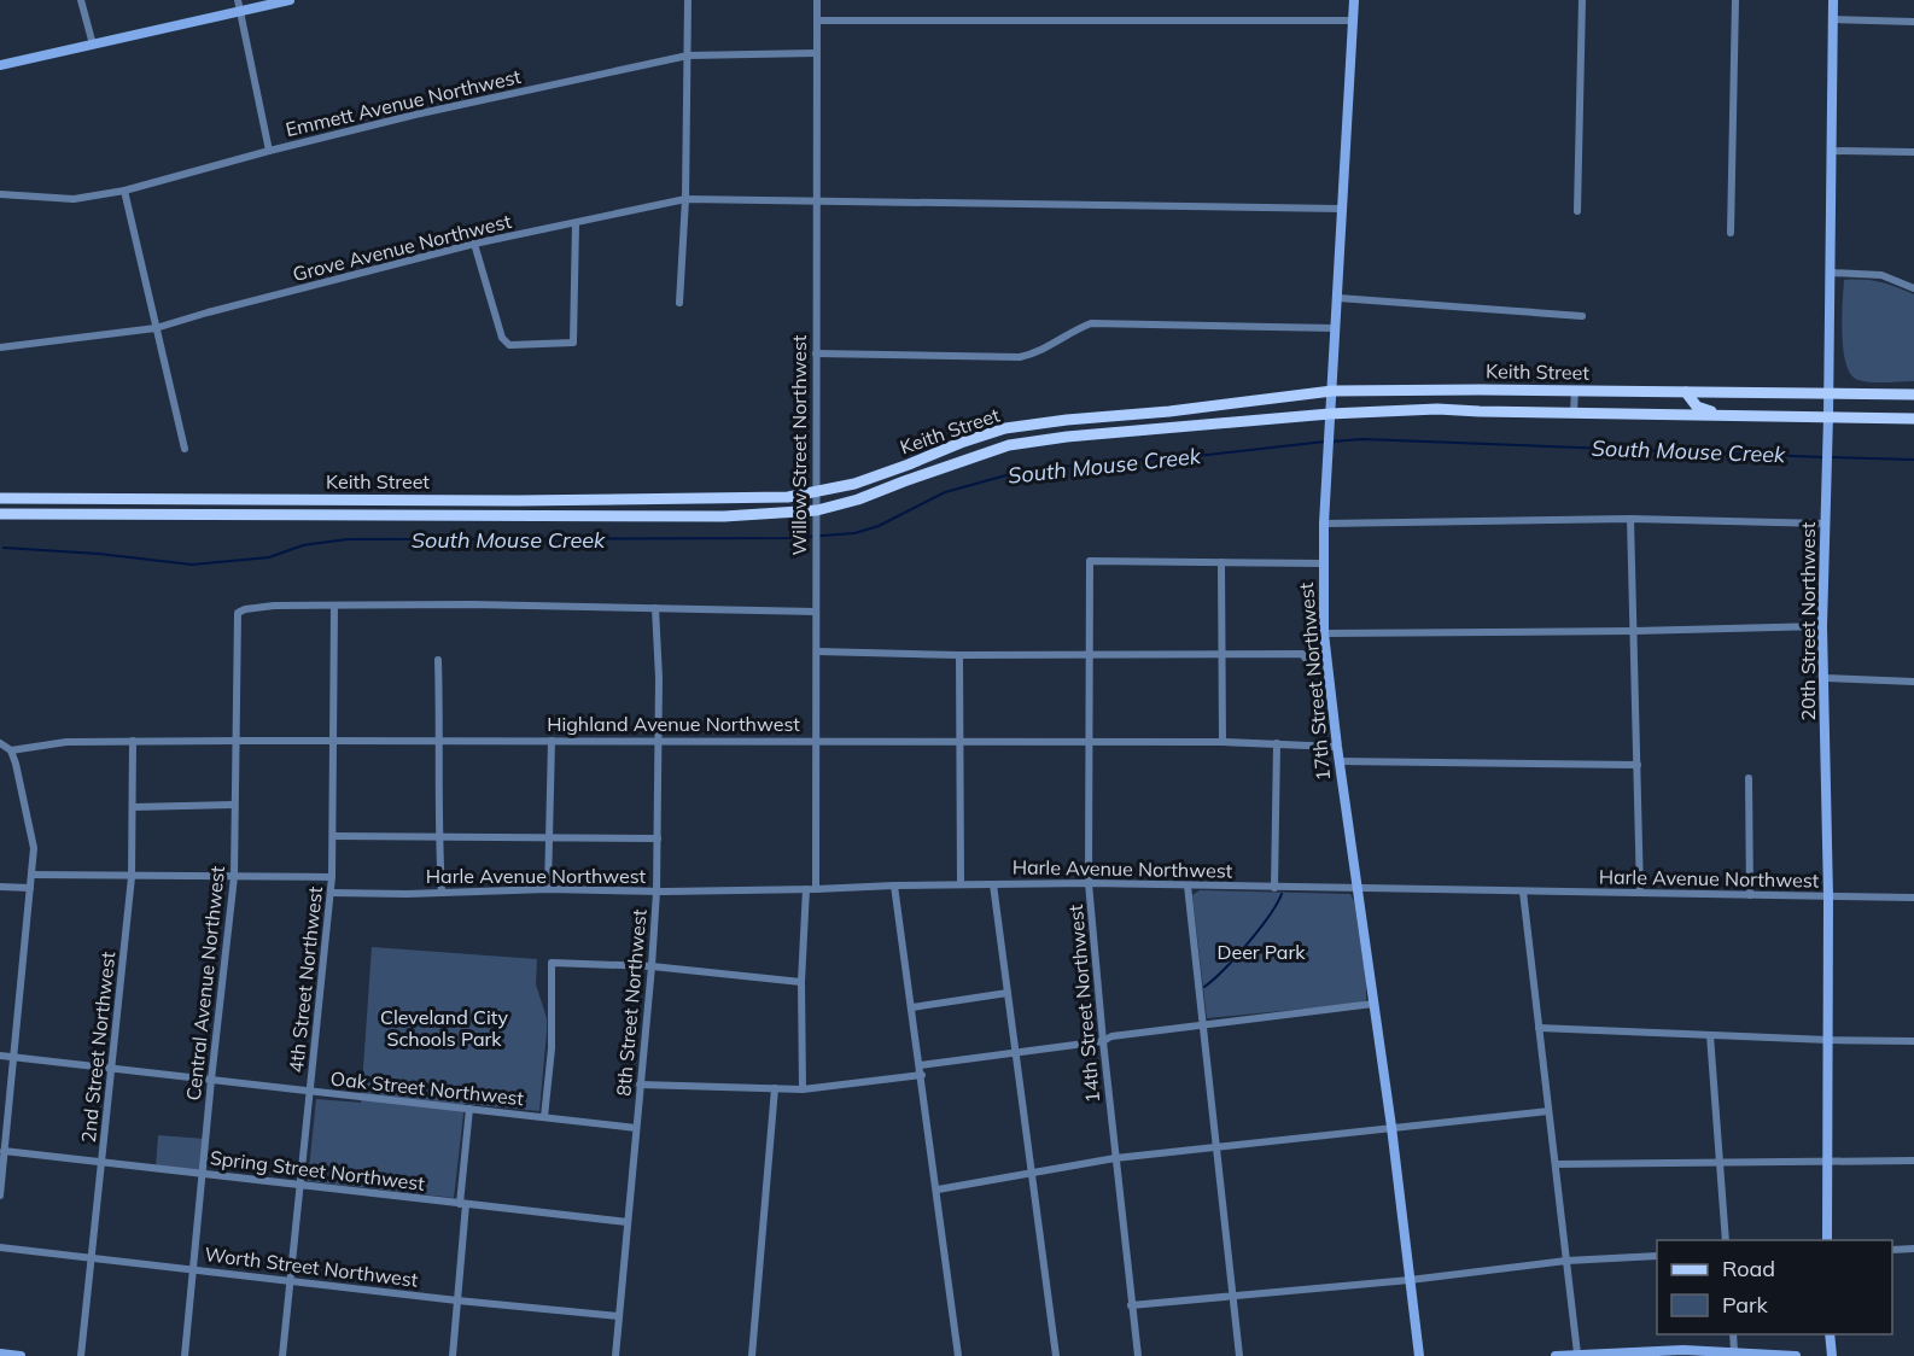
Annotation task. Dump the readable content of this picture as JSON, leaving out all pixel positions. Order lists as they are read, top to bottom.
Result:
{
  "streets": {
    "main road": ["Keith Street"],
    "street": [
      "Emmett Avenue Northwest",
      "Grove Avenue Northwest",
      "Willow Street Northwest",
      "20th Street Northwest",
      "17th Street Northwest",
      "Highland Avenue Northwest",
      "Harle Avenue Northwest",
      "4th Street Northwest",
      "Central Avenue Northwest",
      "8th Street Northwest",
      "14th Street Northwest",
      "2nd Street Northwest",
      "Oak Street Northwest",
      "Spring Street Northwest",
      "Worth Street Northwest"
    ]
  },
  "crossings": [
    ["Emmett Avenue Northwest", "Willow Street Northwest"],
    ["Grove Avenue Northwest", "Willow Street Northwest"],
    ["Grove Avenue Northwest", "17th Street Northwest"],
    ["Keith Street", "Willow Street Northwest"],
    ["Keith Street", "20th Street Northwest"],
    ["Keith Street", "17th Street Northwest"],
    ["Willow Street Northwest", "Highland Avenue Northwest"],
    ["Willow Street Northwest", "Harle Avenue Northwest"],
    ["20th Street Northwest", "Harle Avenue Northwest"],
    ["17th Street Northwest", "Highland Avenue Northwest"],
    ["17th Street Northwest", "Harle Avenue Northwest"],
    ["Highland Avenue Northwest", "4th Street Northwest"],
    ["Highland Avenue Northwest", "Central Avenue Northwest"],
    ["Highland Avenue Northwest", "8th Street Northwest"],
    ["Highland Avenue Northwest", "14th Street Northwest"],
    ["Highland Avenue Northwest", "2nd Street Northwest"],
    ["Harle Avenue Northwest", "4th Street Northwest"],
    ["Harle Avenue Northwest", "8th Street Northwest"],
    ["Harle Avenue Northwest", "14th Street Northwest"],
    ["4th Street Northwest", "Central Avenue Northwest"],
    ["4th Street Northwest", "Oak Street Northwest"],
    ["4th Street Northwest", "Spring Street Northwest"],
    ["4th Street Northwest", "Worth Street Northwest"],
    ["Central Avenue Northwest", "Oak Street Northwest"],
    ["Central Avenue Northwest", "Spring Street Northwest"],
    ["Central Avenue Northwest", "Worth Street Northwest"],
    ["8th Street Northwest", "Oak Street Northwest"],
    ["8th Street Northwest", "Spring Street Northwest"],
    ["8th Street Northwest", "Worth Street Northwest"],
    ["2nd Street Northwest", "Oak Street Northwest"],
    ["2nd Street Northwest", "Spring Street Northwest"],
    ["2nd Street Northwest", "Worth Street Northwest"]
  ],
  "water": ["South Mouse Creek"],
  "parks": ["Deer Park", "Cleveland City Schools Park"],
  "legend": ["Road", "Park"]
}
